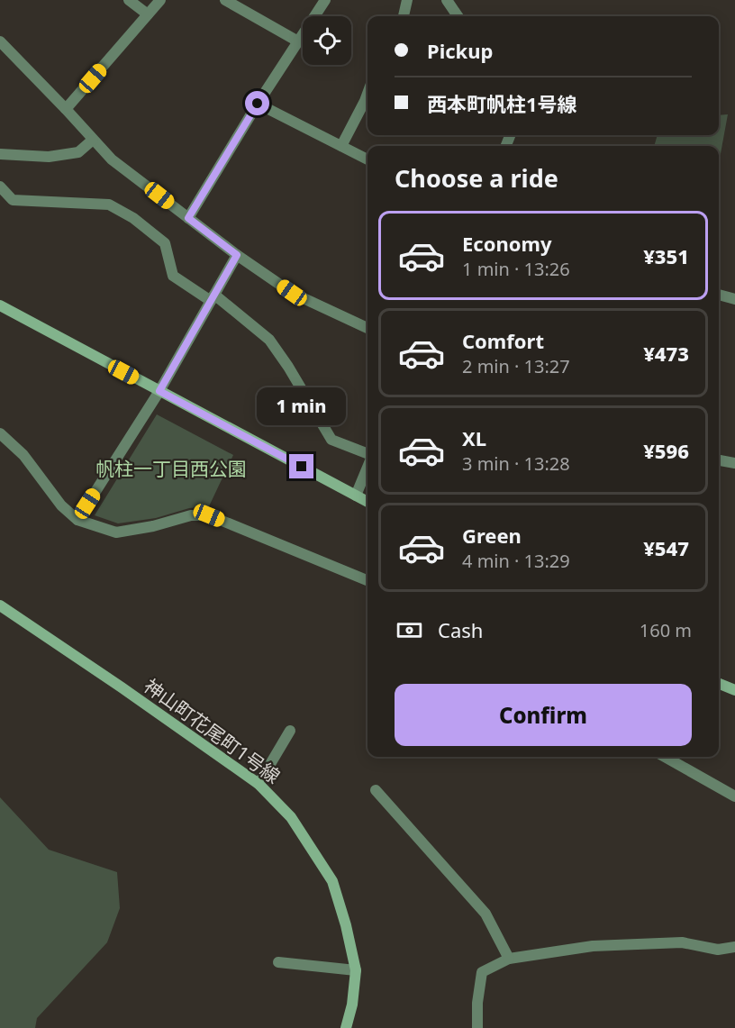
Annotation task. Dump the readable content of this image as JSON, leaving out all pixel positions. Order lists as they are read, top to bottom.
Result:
{
  "streets": {
    "street": ["神山町花尾町1号線"]
  },
  "parks": ["帆柱一丁目西公園"],
  "page": {
    "banner": ["Pickup", "西本町帆柱1号線"],
    "heading": "Choose a ride",
    "list": [
      {
        "name": "Economy",
        "note": "1 min · 13:26",
        "value": "¥351"
      },
      {
        "name": "Comfort",
        "note": "2 min · 13:27",
        "value": "¥473"
      },
      {
        "name": "XL",
        "note": "3 min · 13:28",
        "value": "¥596"
      },
      {
        "name": "Green",
        "note": "4 min · 13:29",
        "value": "¥547"
      }
    ],
    "bubble": "1 min",
    "pay": ["Cash", "160 m"],
    "buttons": "Confirm"
  }
}
